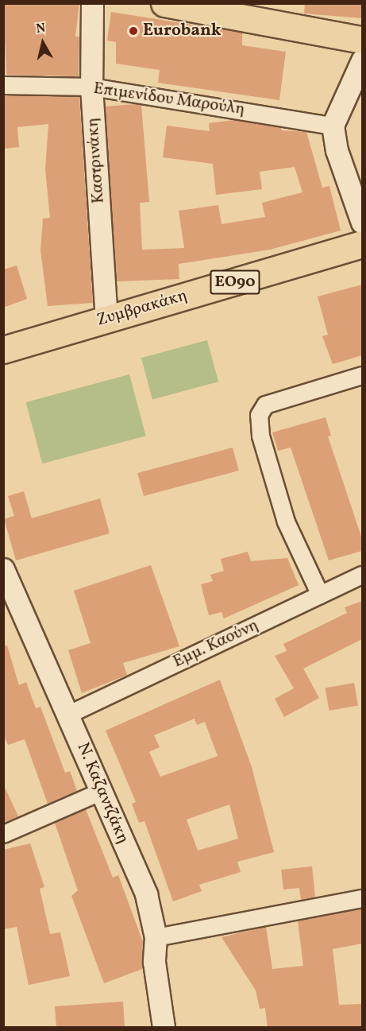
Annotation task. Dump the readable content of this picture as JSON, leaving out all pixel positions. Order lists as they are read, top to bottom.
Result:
{
  "streets": {
    "main road": ["ΕΟ90", "Ζυμβρακάκη"],
    "street": [
      "Επιμενίδου Μαρούλη",
      "Καστρινάκη",
      "Εμμ. Καούνη",
      "Ν. Καζαντζάκη"
    ]
  },
  "crossings": [
    ["Επιμενίδου Μαρούλη", "Καστρινάκη"],
    ["Καστρινάκη", "Ζυμβρακάκη"],
    ["Εμμ. Καούνη", "Ν. Καζαντζάκη"]
  ],
  "places": ["Eurobank"],
  "north": "top"
}
